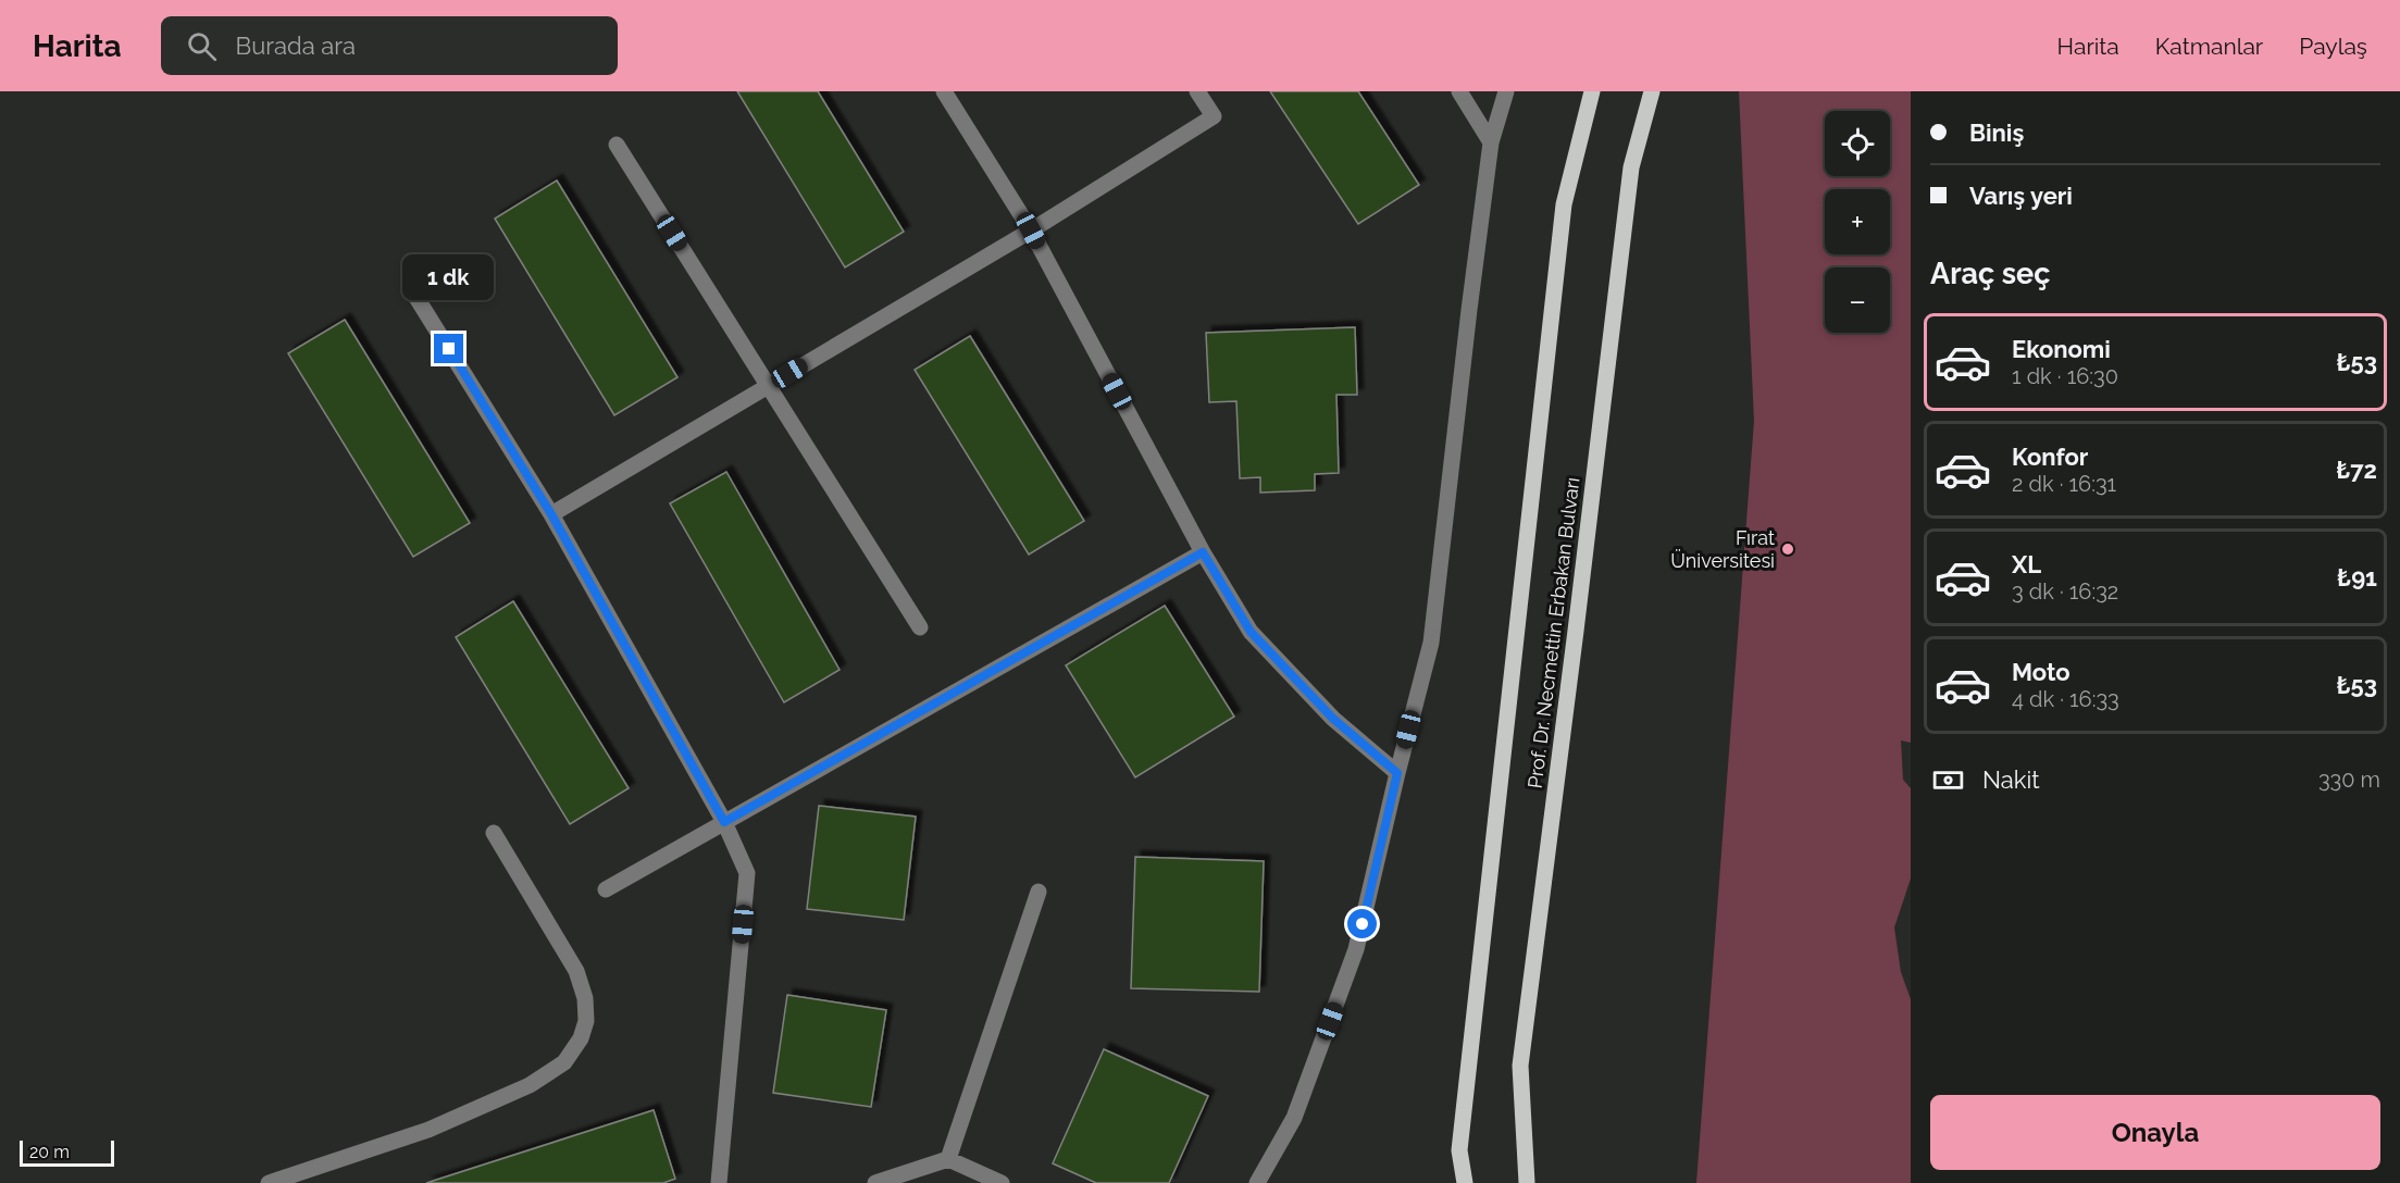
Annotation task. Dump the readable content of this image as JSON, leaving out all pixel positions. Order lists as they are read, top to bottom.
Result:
{
  "streets": {
    "main road": ["Prof. Dr. Necmettin Erbakan Bulvarı"]
  },
  "places": ["Fırat Üniversitesi"],
  "scale_bar": "20 m",
  "page": {
    "header": "Harita",
    "search": "Burada ara",
    "nav": ["Harita", "Katmanlar", "Paylaş"],
    "banner": ["Biniş", "Varış yeri"],
    "map_buttons": ["+", "−"],
    "heading": "Araç seç",
    "bubble": "1 dk",
    "list": [
      {
        "name": "Ekonomi",
        "note": "1 dk · 16:30",
        "value": "₺53"
      },
      {
        "name": "Konfor",
        "note": "2 dk · 16:31",
        "value": "₺72"
      },
      {
        "name": "XL",
        "note": "3 dk · 16:32",
        "value": "₺91"
      },
      {
        "name": "Moto",
        "note": "4 dk · 16:33",
        "value": "₺53"
      }
    ],
    "pay": ["Nakit", "330 m"],
    "buttons": "Onayla",
    "scale": "20 m"
  }
}
